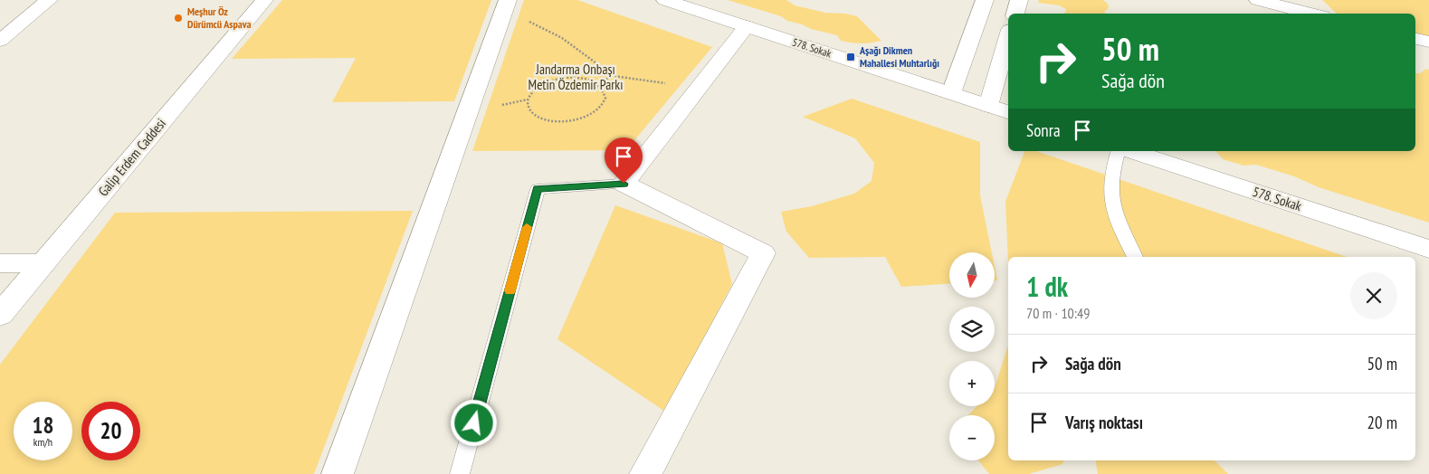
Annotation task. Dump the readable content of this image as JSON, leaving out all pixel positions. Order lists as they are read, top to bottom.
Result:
{
  "streets": {
    "street": ["578. Sokak", "Galip Erdem Caddesi"]
  },
  "parks": ["Jandarma Onbaşı Metin Özdemir Parkı"],
  "places": {
    "other": ["Meşhur Öz Dürümcü Aspava"],
    "transit": ["Aşağı Dikmen Mahallesi Muhtarlığı"]
  },
  "north": "bottom",
  "page": {
    "turn": ["50 m", "Sağa dön"],
    "then": "Sonra",
    "map_buttons": ["+", "−"],
    "heading": ["1 dk", "70 m · 10:49"],
    "list": [
      {
        "name": "Sağa dön",
        "value": "50 m"
      },
      {
        "name": "Varış noktası",
        "value": "20 m"
      }
    ],
    "speed": "18 km/h",
    "limit": "20"
  }
}
